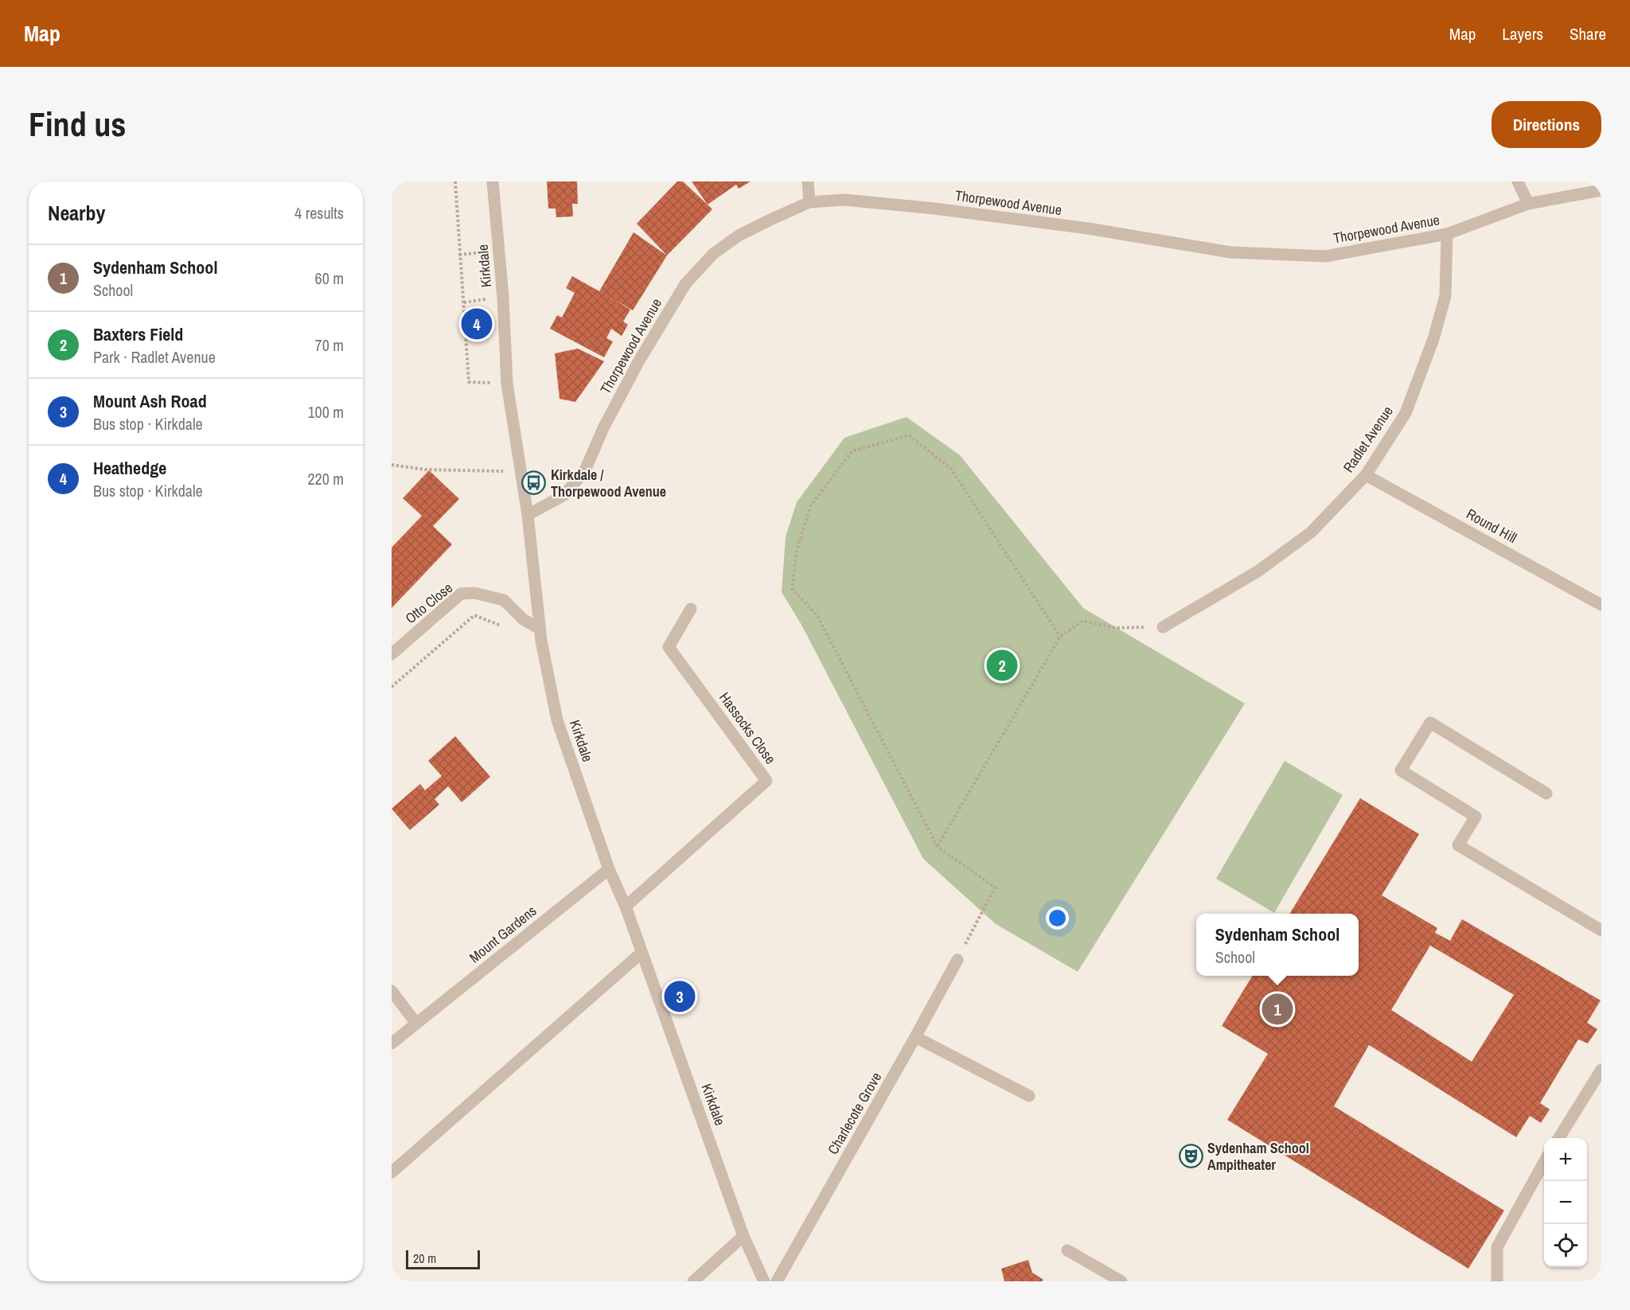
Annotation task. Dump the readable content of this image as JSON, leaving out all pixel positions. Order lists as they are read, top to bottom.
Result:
{
  "streets": {
    "street": [
      "Thorpewood Avenue",
      "Kirkdale",
      "Radlet Avenue",
      "Round Hill",
      "Otto Close",
      "Hassocks Close",
      "Mount Gardens",
      "Charlecote Grove"
    ]
  },
  "crossings": [
    ["Thorpewood Avenue", "Kirkdale"],
    ["Thorpewood Avenue", "Radlet Avenue"],
    ["Kirkdale", "Otto Close"],
    ["Kirkdale", "Hassocks Close"],
    ["Kirkdale", "Mount Gardens"],
    ["Radlet Avenue", "Round Hill"]
  ],
  "places": {
    "bus stop": ["Kirkdale / Thorpewood Avenue"],
    "theatre": ["Sydenham School Ampitheater"]
  },
  "scale_bar": "20 m",
  "page": {
    "header": "Map",
    "nav": ["Map", "Layers", "Share"],
    "buttons": "Directions",
    "title": "Find us",
    "heading": ["Nearby", "4 results"],
    "list": [
      {
        "mark": "1",
        "name": "Sydenham School",
        "note": "School",
        "value": "60 m"
      },
      {
        "mark": "2",
        "name": "Baxters Field",
        "note": "Park · Radlet Avenue",
        "value": "70 m"
      },
      {
        "mark": "3",
        "name": "Mount Ash Road",
        "note": "Bus stop · Kirkdale",
        "value": "100 m"
      },
      {
        "mark": "4",
        "name": "Heathedge",
        "note": "Bus stop · Kirkdale",
        "value": "220 m"
      }
    ],
    "pins": [
      "4",
      "2",
      "3",
      "1"
    ],
    "popup": ["Sydenham School", "School"],
    "map_buttons": ["+", "−"],
    "scale": "20 m"
  }
}
